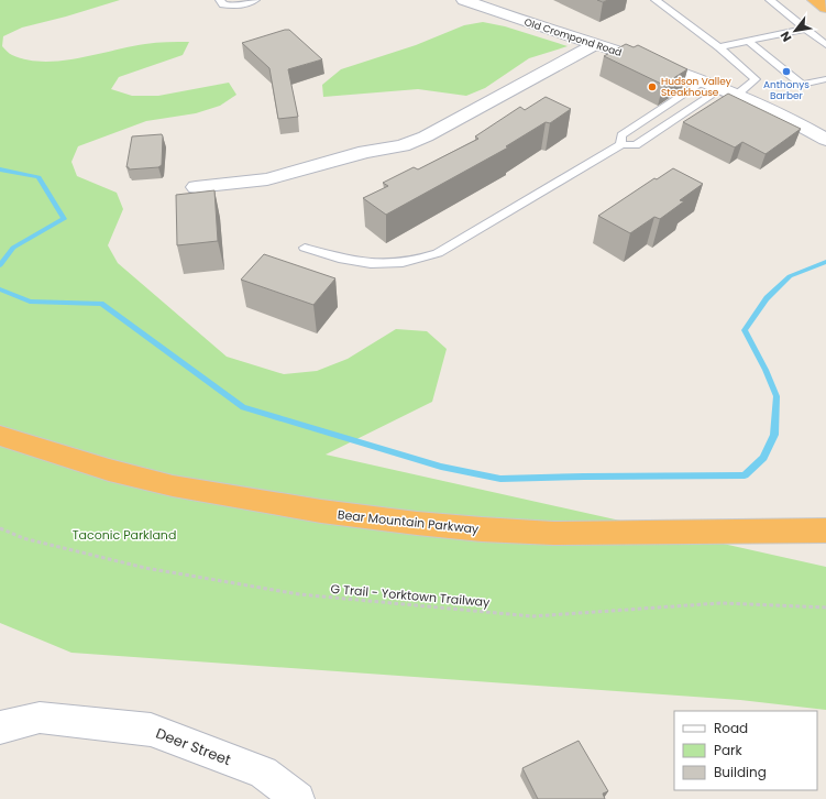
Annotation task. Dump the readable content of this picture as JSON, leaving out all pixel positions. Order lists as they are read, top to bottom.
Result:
{
  "streets": {
    "highway": ["Bear Mountain Parkway"],
    "street": ["Old Crompond Road", "Deer Street"],
    "path": ["G Trail - Yorktown Trailway"]
  },
  "parks": ["Taconic Parkland"],
  "places": ["Anthonys Barber", "Hudson Valley Steakhouse"],
  "legend": ["Road", "Park", "Building"],
  "north": "bottom left"
}
